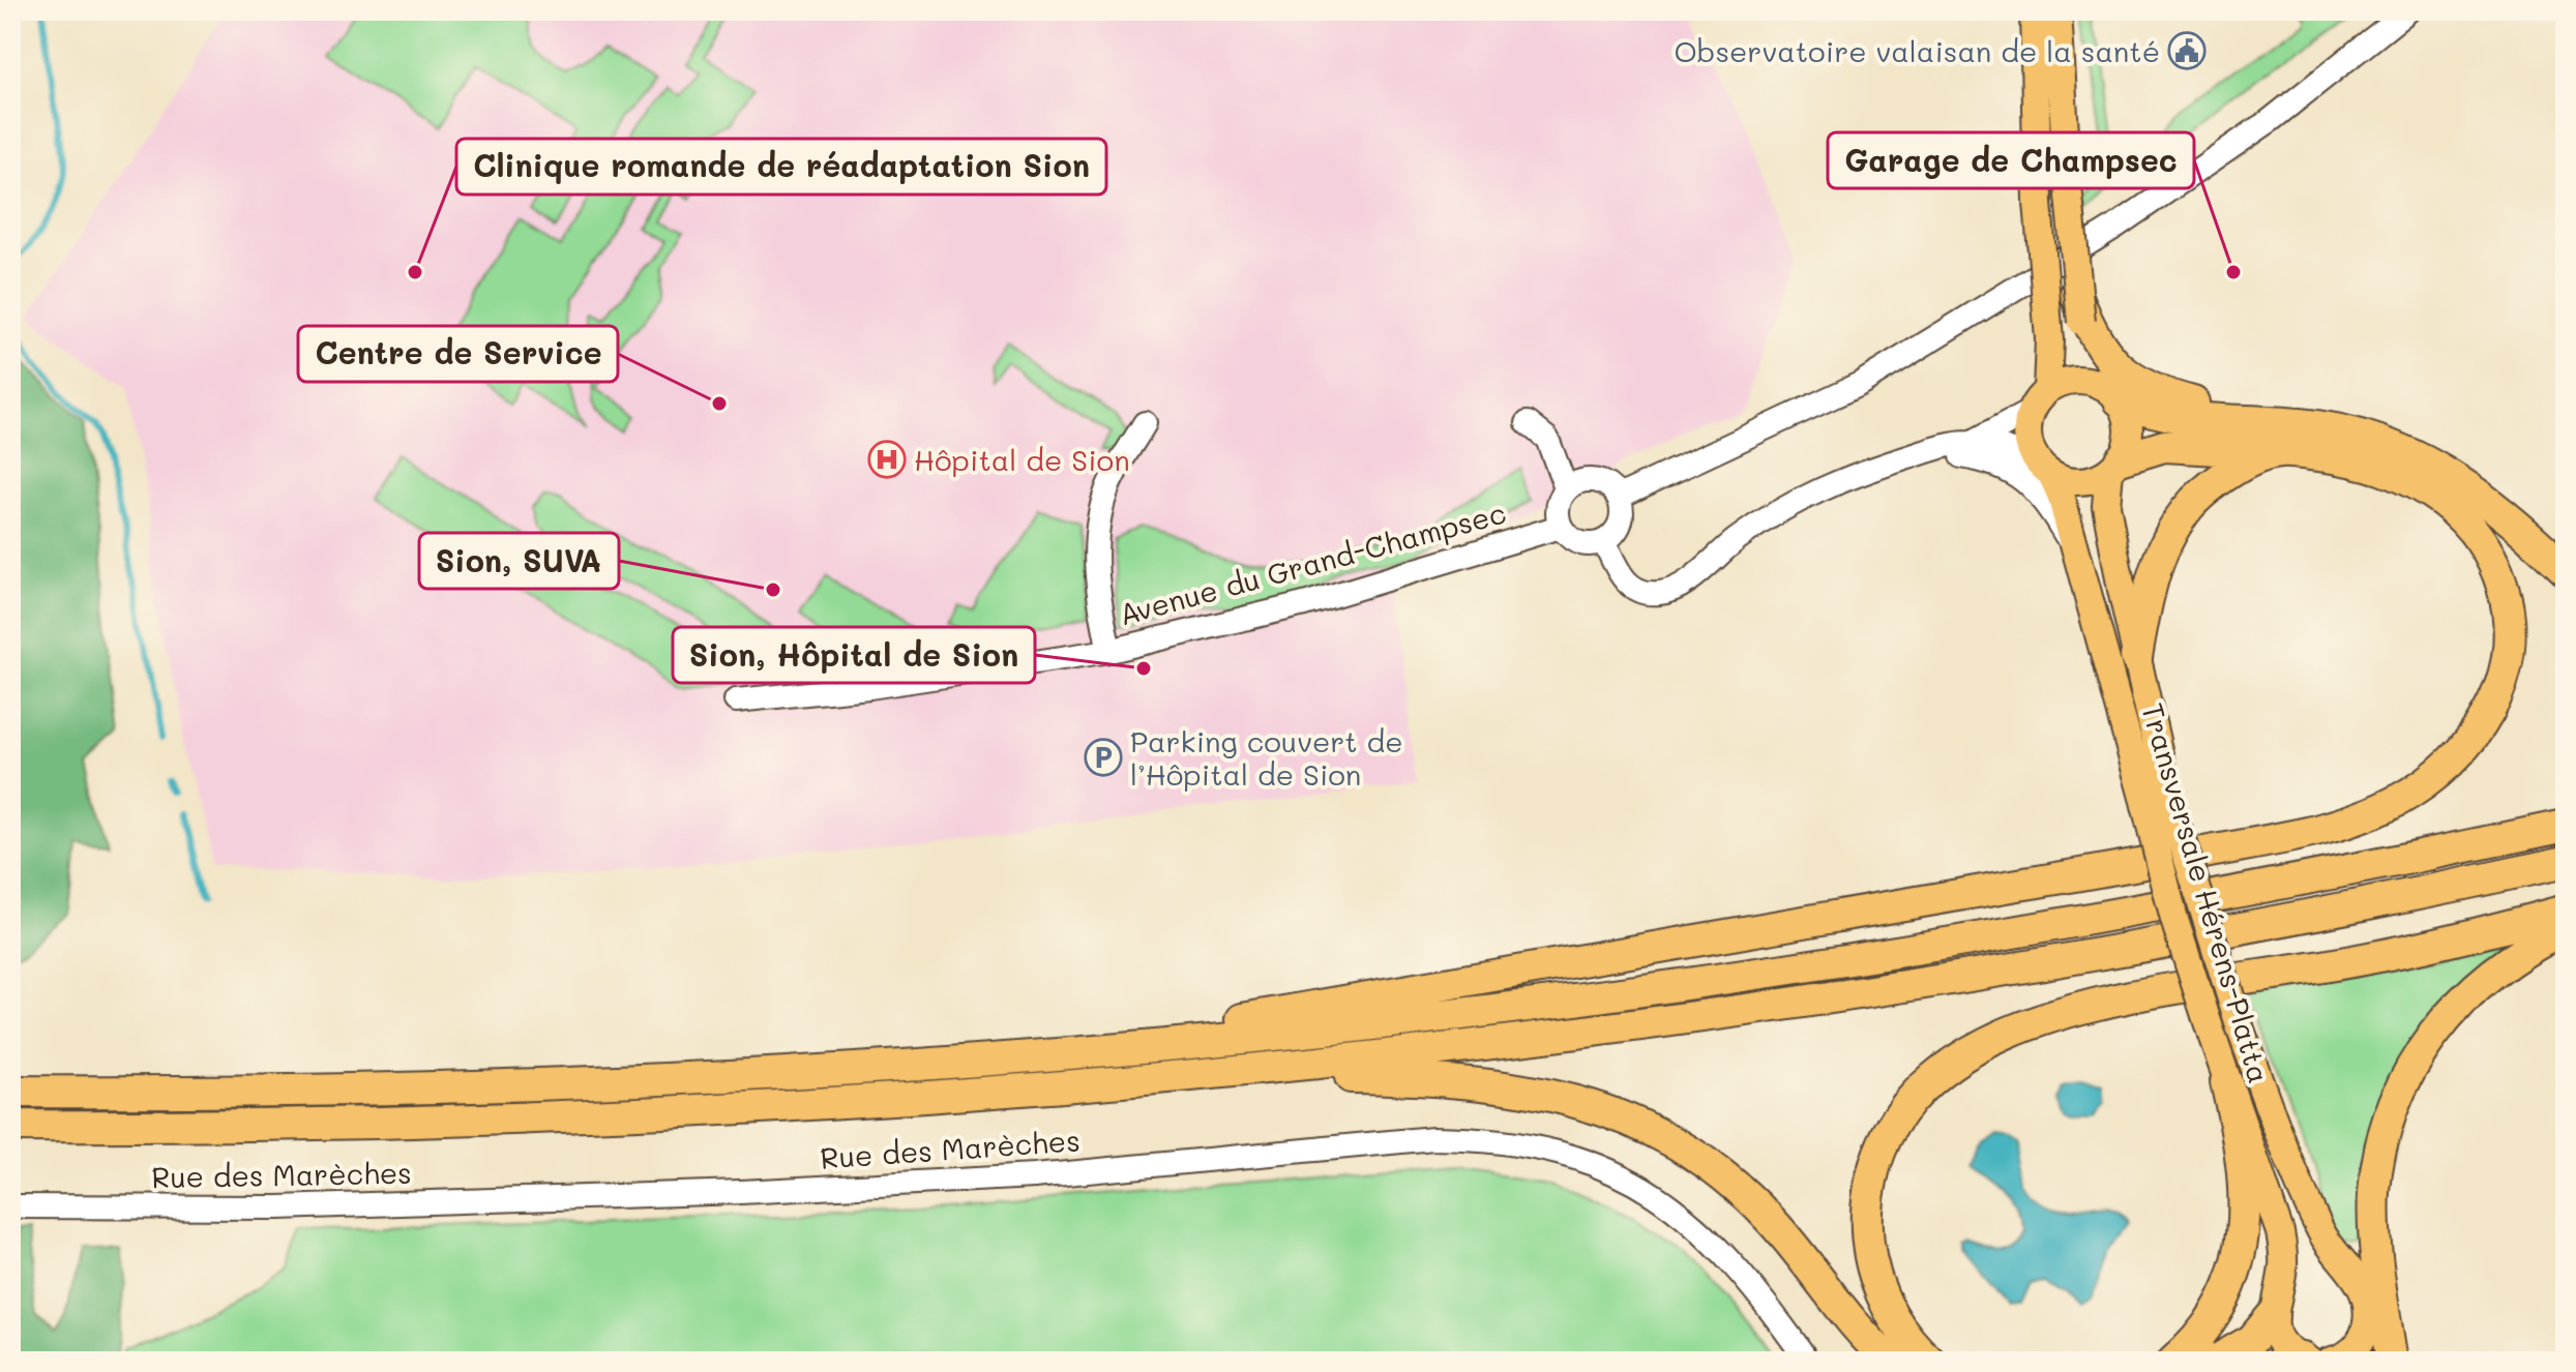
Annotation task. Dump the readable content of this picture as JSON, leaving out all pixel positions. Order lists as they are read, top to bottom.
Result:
{
  "streets": {
    "main road": ["Transversale Hérens-Platta"],
    "street": ["Avenue du Grand-Champsec", "Rue des Marèches"]
  },
  "places": {
    "public building": ["Observatoire valaisan de la santé"],
    "other": [
      "Clinique romande de réadaptation Sion",
      "Garage de Champsec",
      "Centre de Service",
      "Sion, SUVA",
      "Sion, Hôpital de Sion"
    ],
    "hospital": ["Hôpital de Sion"],
    "parking": ["Parking couvert de l’Hôpital de Sion"]
  }
}
